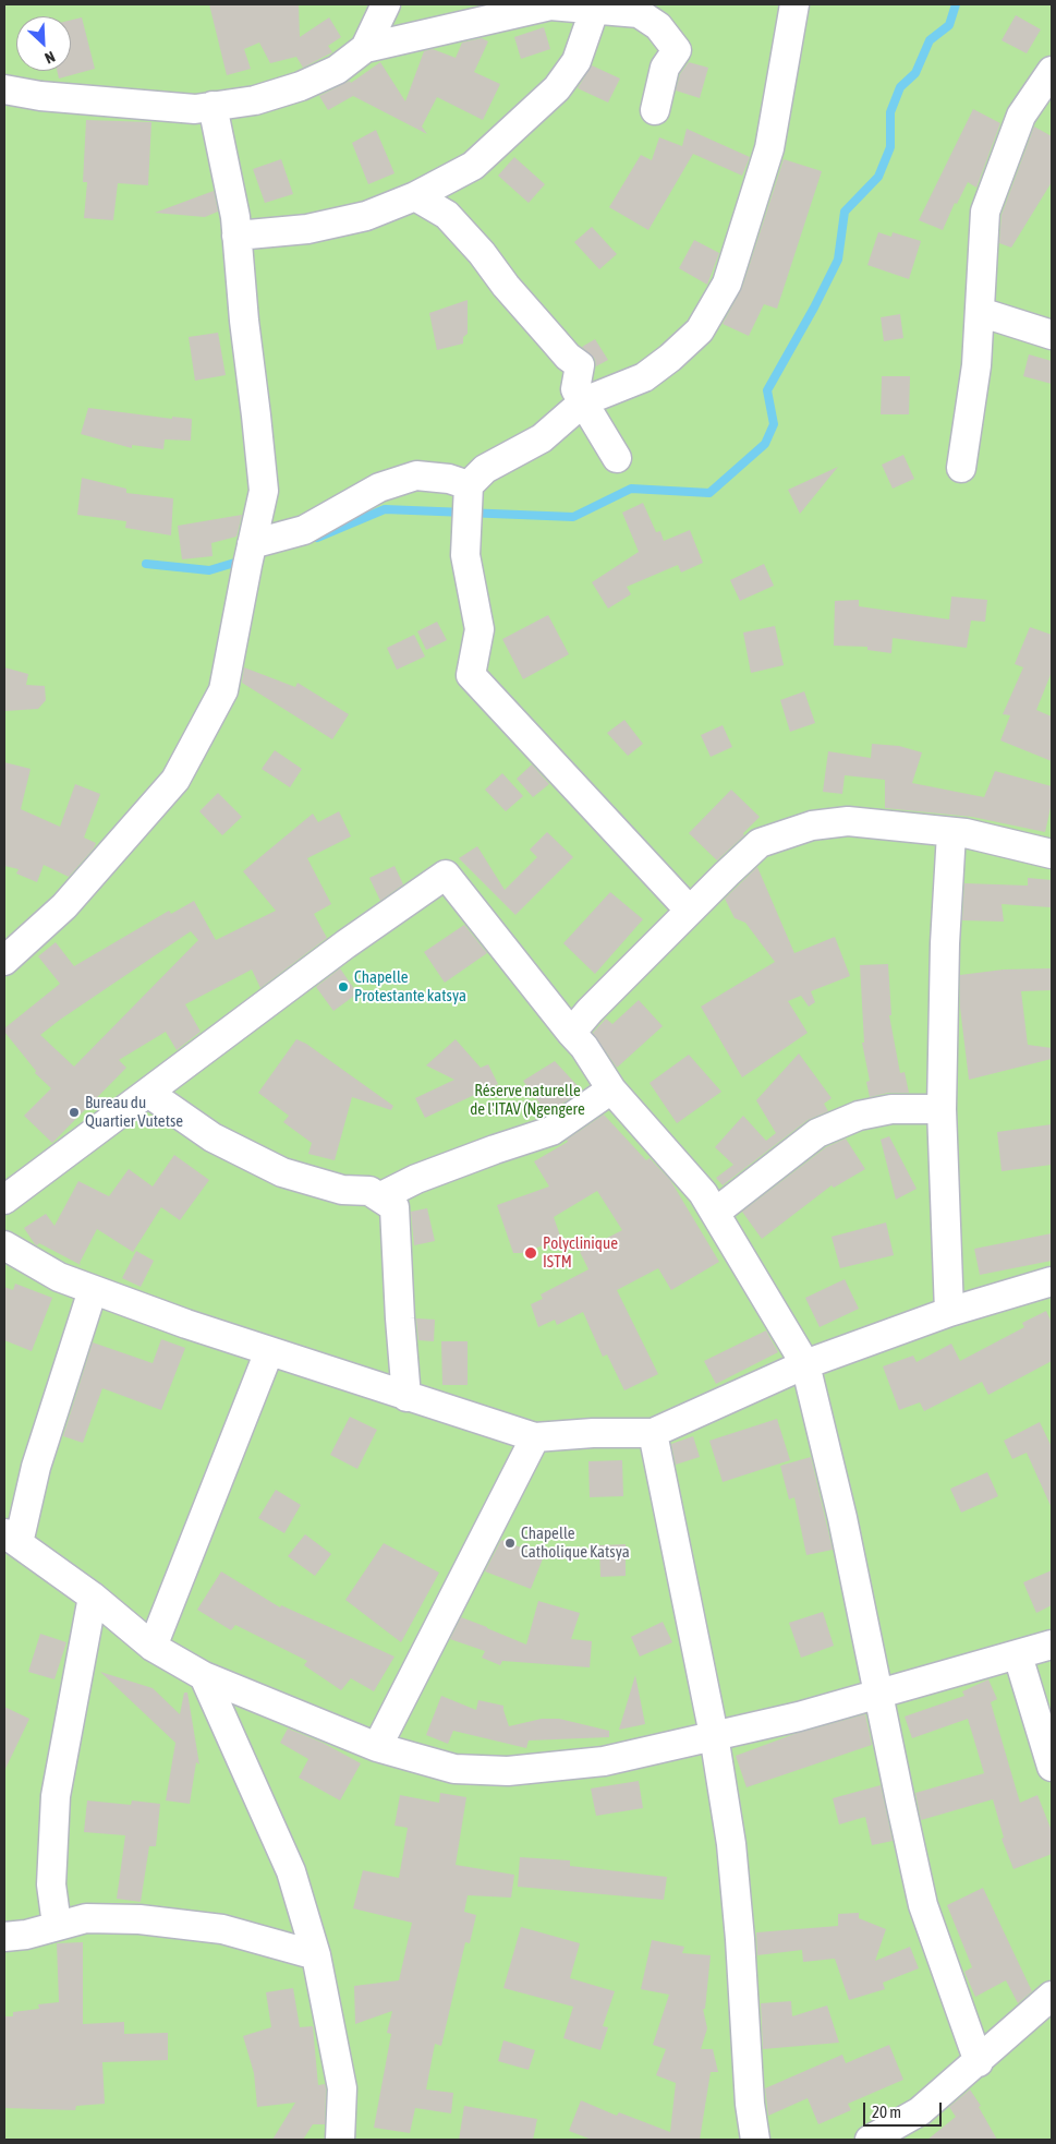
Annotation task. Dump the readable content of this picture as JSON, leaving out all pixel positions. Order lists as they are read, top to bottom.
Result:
{
  "parks": ["Réserve naturelle de l'ITAV (Ngengere"],
  "places": [
    "Chapelle Protestante katsya",
    "Bureau du Quartier Vutetse",
    "Polyclinique ISTM",
    "Chapelle Catholique Katsya"
  ],
  "scale_bar": "20 m",
  "north": "bottom right"
}
